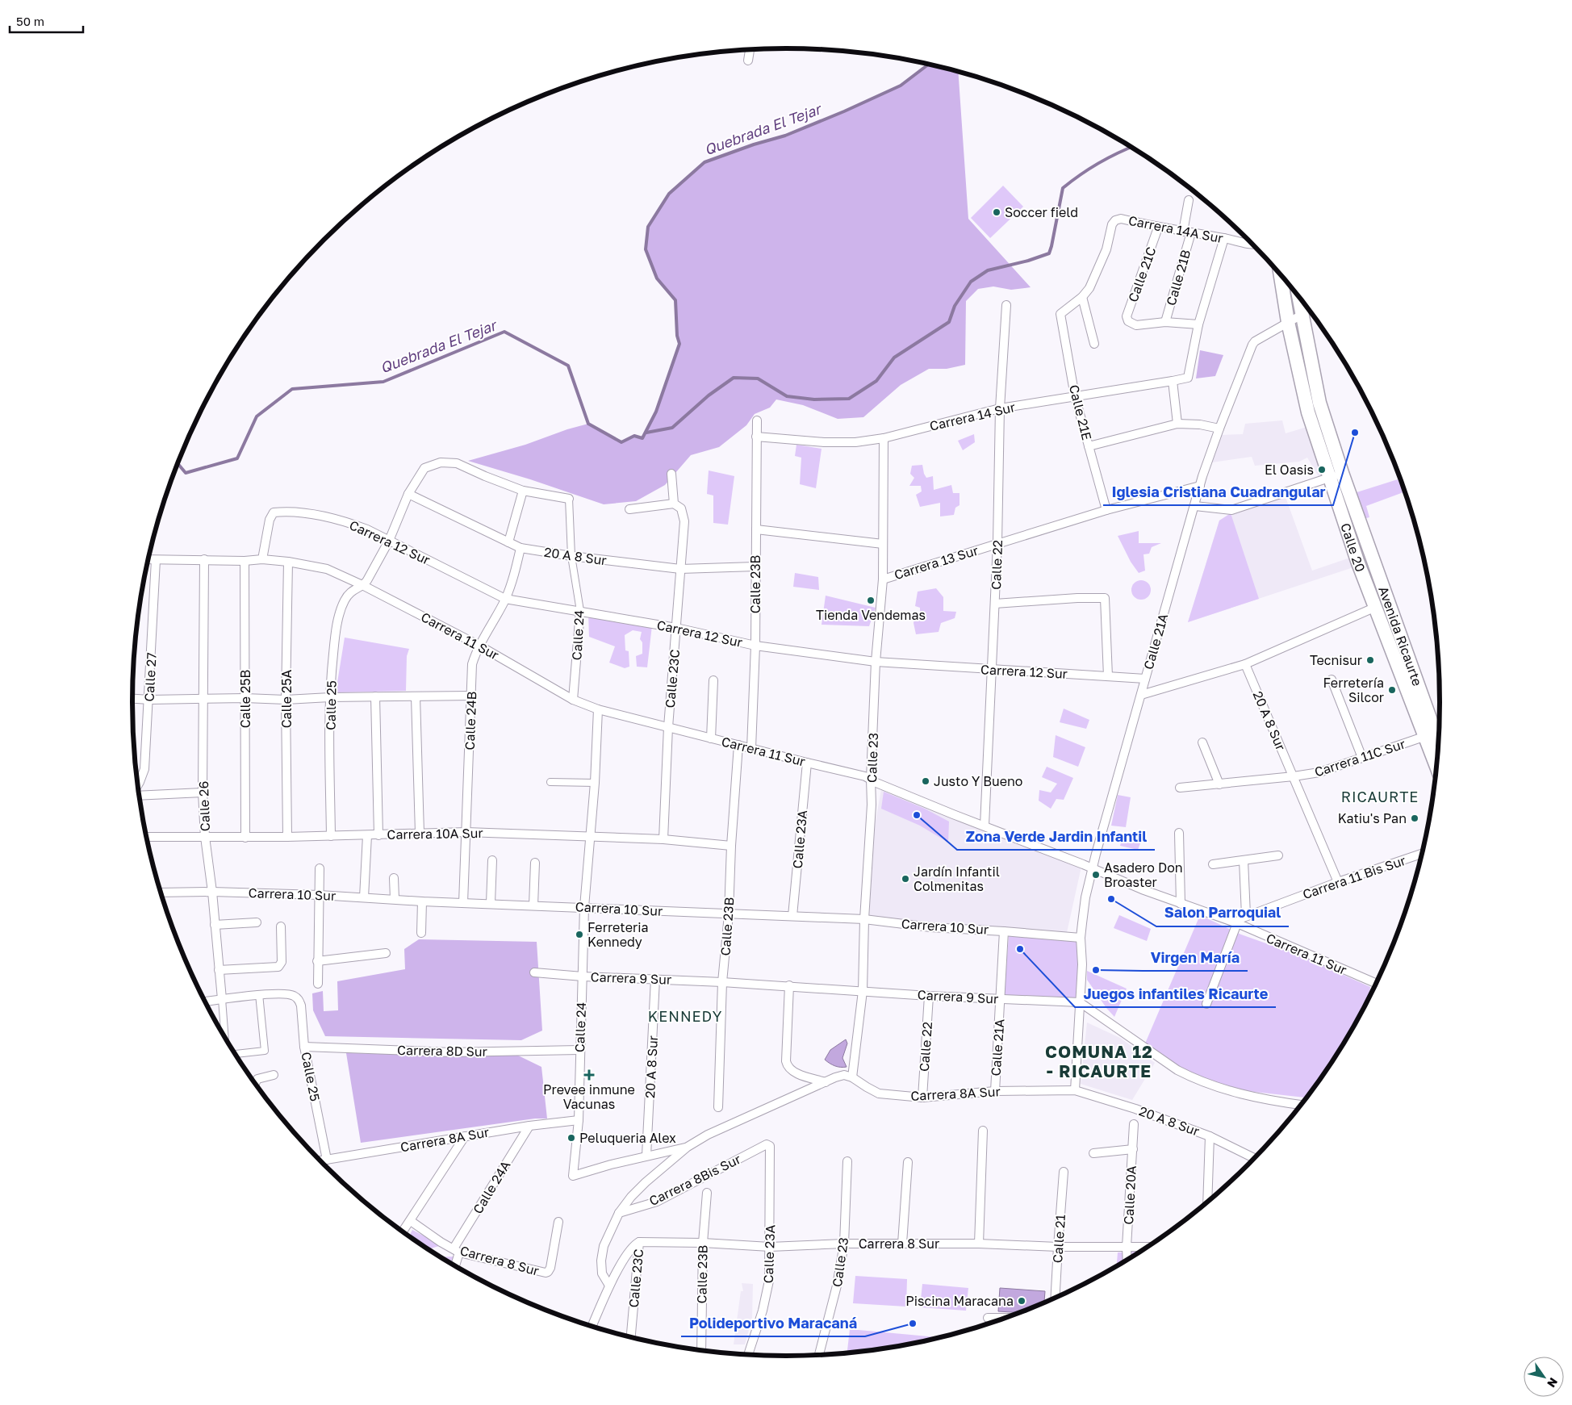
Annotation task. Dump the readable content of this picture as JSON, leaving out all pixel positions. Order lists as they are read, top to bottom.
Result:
{
  "streets": {
    "main road": ["Calle 20", "Avenida Ricaurte"],
    "street": [
      "Carrera 14A Sur",
      "Calle 21C",
      "Calle 21B",
      "Calle 21E",
      "Carrera 14 Sur",
      "Carrera 12 Sur",
      "20 A 8 Sur",
      "Carrera 13 Sur",
      "Calle 22",
      "Calle 23B",
      "Calle 24",
      "Carrera 11 Sur",
      "Calle 21A",
      "Calle 27",
      "Calle 23C",
      "Calle 25B",
      "Calle 25A",
      "Calle 25",
      "Calle 24B",
      "Calle 23",
      "Carrera 11C Sur",
      "Calle 26",
      "Carrera 10A Sur",
      "Calle 23A",
      "Carrera 11 Bis Sur",
      "Carrera 10 Sur",
      "Carrera 9 Sur",
      "Carrera 8D Sur",
      "Carrera 8A Sur",
      "Carrera 8Bis Sur",
      "Calle 24A",
      "Calle 20A",
      "Calle 21",
      "Carrera 8 Sur"
    ]
  },
  "crossings": [
    ["Carrera 14A Sur", "Calle 21C"],
    ["Carrera 14A Sur", "Calle 21B"],
    ["Carrera 14A Sur", "Calle 21E"],
    ["Calle 21C", "Calle 21B"],
    ["Calle 21E", "Carrera 14 Sur"],
    ["Calle 21E", "Carrera 13 Sur"],
    ["Carrera 14 Sur", "Calle 22"],
    ["Carrera 14 Sur", "Calle 23B"],
    ["Carrera 14 Sur", "Calle 23"],
    ["Carrera 12 Sur", "Calle 22"],
    ["Carrera 12 Sur", "Calle 23B"],
    ["Carrera 12 Sur", "Calle 24"],
    ["Carrera 12 Sur", "Carrera 11 Sur"],
    ["Carrera 12 Sur", "Calle 21A"],
    ["Carrera 12 Sur", "Calle 23C"],
    ["Carrera 12 Sur", "Calle 24B"],
    ["Carrera 12 Sur", "Calle 23"],
    ["Calle 20", "Avenida Ricaurte"],
    ["Calle 20", "Calle 21A"],
    ["Calle 20", "Carrera 11C Sur"],
    ["20 A 8 Sur", "Calle 23B"],
    ["20 A 8 Sur", "Calle 24"],
    ["20 A 8 Sur", "Calle 23C"],
    ["20 A 8 Sur", "Calle 24B"],
    ["20 A 8 Sur", "Carrera 11C Sur"],
    ["20 A 8 Sur", "Carrera 11 Bis Sur"],
    ["20 A 8 Sur", "Carrera 9 Sur"],
    ["20 A 8 Sur", "Carrera 8A Sur"],
    ["Carrera 13 Sur", "Calle 22"],
    ["Carrera 13 Sur", "Calle 21A"],
    ["Carrera 13 Sur", "Calle 23"],
    ["Calle 22", "Carrera 11 Sur"],
    ["Calle 22", "Carrera 9 Sur"],
    ["Calle 22", "Carrera 8A Sur"],
    ["Calle 23B", "Carrera 11 Sur"],
    ["Calle 23B", "Carrera 10A Sur"],
    ["Calle 23B", "Carrera 10 Sur"],
    ["Calle 23B", "Carrera 9 Sur"],
    ["Calle 23B", "Carrera 8 Sur"],
    ["Calle 24", "Carrera 11 Sur"],
    ["Calle 24", "Carrera 10A Sur"],
    ["Calle 24", "Carrera 10 Sur"],
    ["Calle 24", "Carrera 9 Sur"],
    ["Calle 24", "Carrera 8D Sur"],
    ["Calle 24", "Carrera 8A Sur"],
    ["Carrera 11 Sur", "Calle 21A"],
    ["Carrera 11 Sur", "Calle 27"],
    ["Carrera 11 Sur", "Calle 23C"],
    ["Carrera 11 Sur", "Calle 25B"],
    ["Carrera 11 Sur", "Calle 25A"],
    ["Carrera 11 Sur", "Calle 25"],
    ["Carrera 11 Sur", "Calle 24B"],
    ["Carrera 11 Sur", "Calle 23"],
    ["Carrera 11 Sur", "Calle 26"],
    ["Carrera 11 Sur", "Calle 23A"],
    ["Carrera 11 Sur", "Carrera 11 Bis Sur"],
    ["Avenida Ricaurte", "Calle 21A"],
    ["Calle 21A", "Carrera 10 Sur"],
    ["Calle 21A", "Carrera 9 Sur"],
    ["Calle 21A", "Carrera 8A Sur"],
    ["Calle 23C", "Carrera 10A Sur"],
    ["Calle 23C", "Carrera 8 Sur"],
    ["Calle 25B", "Carrera 10A Sur"],
    ["Calle 25A", "Carrera 10A Sur"],
    ["Calle 25", "Carrera 10A Sur"],
    ["Calle 25", "Carrera 8D Sur"],
    ["Calle 25", "Carrera 8A Sur"],
    ["Calle 24B", "Carrera 10A Sur"],
    ["Calle 24B", "Carrera 10 Sur"],
    ["Calle 23", "Carrera 10 Sur"],
    ["Calle 23", "Carrera 9 Sur"],
    ["Calle 23", "Carrera 8A Sur"],
    ["Calle 23", "Carrera 8 Sur"],
    ["Calle 26", "Carrera 10A Sur"],
    ["Calle 26", "Carrera 10 Sur"],
    ["Calle 23A", "Carrera 10 Sur"],
    ["Calle 23A", "Carrera 8Bis Sur"],
    ["Calle 23A", "Carrera 8 Sur"],
    ["Carrera 8A Sur", "Calle 24A"],
    ["Calle 24A", "Carrera 8 Sur"],
    ["Calle 20A", "Carrera 8 Sur"],
    ["Calle 21", "Carrera 8 Sur"]
  ],
  "districts": ["RICAURTE", "KENNEDY", "COMUNA 12 - RICAURTE"],
  "water": ["Quebrada El Tejar"],
  "places": {
    "other": [
      "Soccer field",
      "Iglesia Cristiana Cuadrangular",
      "El Oasis",
      "Tienda Vendemas",
      "Tecnisur",
      "Ferretería Silcor",
      "Justo Y Bueno",
      "Zona Verde Jardin Infantil",
      "Katiu's Pan",
      "Asadero Don Broaster",
      "Jardín Infantil Colmenitas",
      "Salon Parroquial",
      "Ferreteria Kennedy",
      "Juegos infantiles Ricaurte",
      "Virgen María",
      "Peluqueria Alex",
      "Piscina Maracana",
      "Polideportivo Maracaná"
    ],
    "health": ["Prevee inmune Vacunas"]
  },
  "scale_bar": "50 m",
  "north": "bottom right"
}
